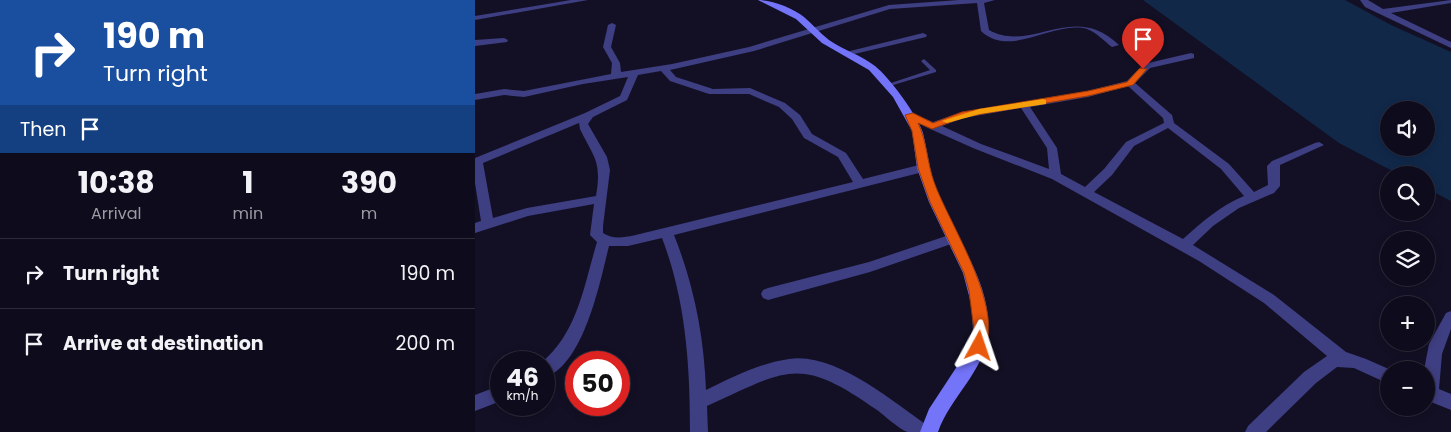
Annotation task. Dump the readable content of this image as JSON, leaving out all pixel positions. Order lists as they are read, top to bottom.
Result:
{
  "page": {
    "turn": ["190 m", "Turn right"],
    "map_buttons": ["+", "−"],
    "then": "Then",
    "eta": [
      "10:38",
      "Arrival",
      "1",
      "min",
      "390",
      "m"
    ],
    "list": [
      {
        "name": "Turn right",
        "value": "190 m"
      },
      {
        "name": "Arrive at destination",
        "value": "200 m"
      }
    ],
    "speed": "46 km/h",
    "limit": "50"
  }
}
